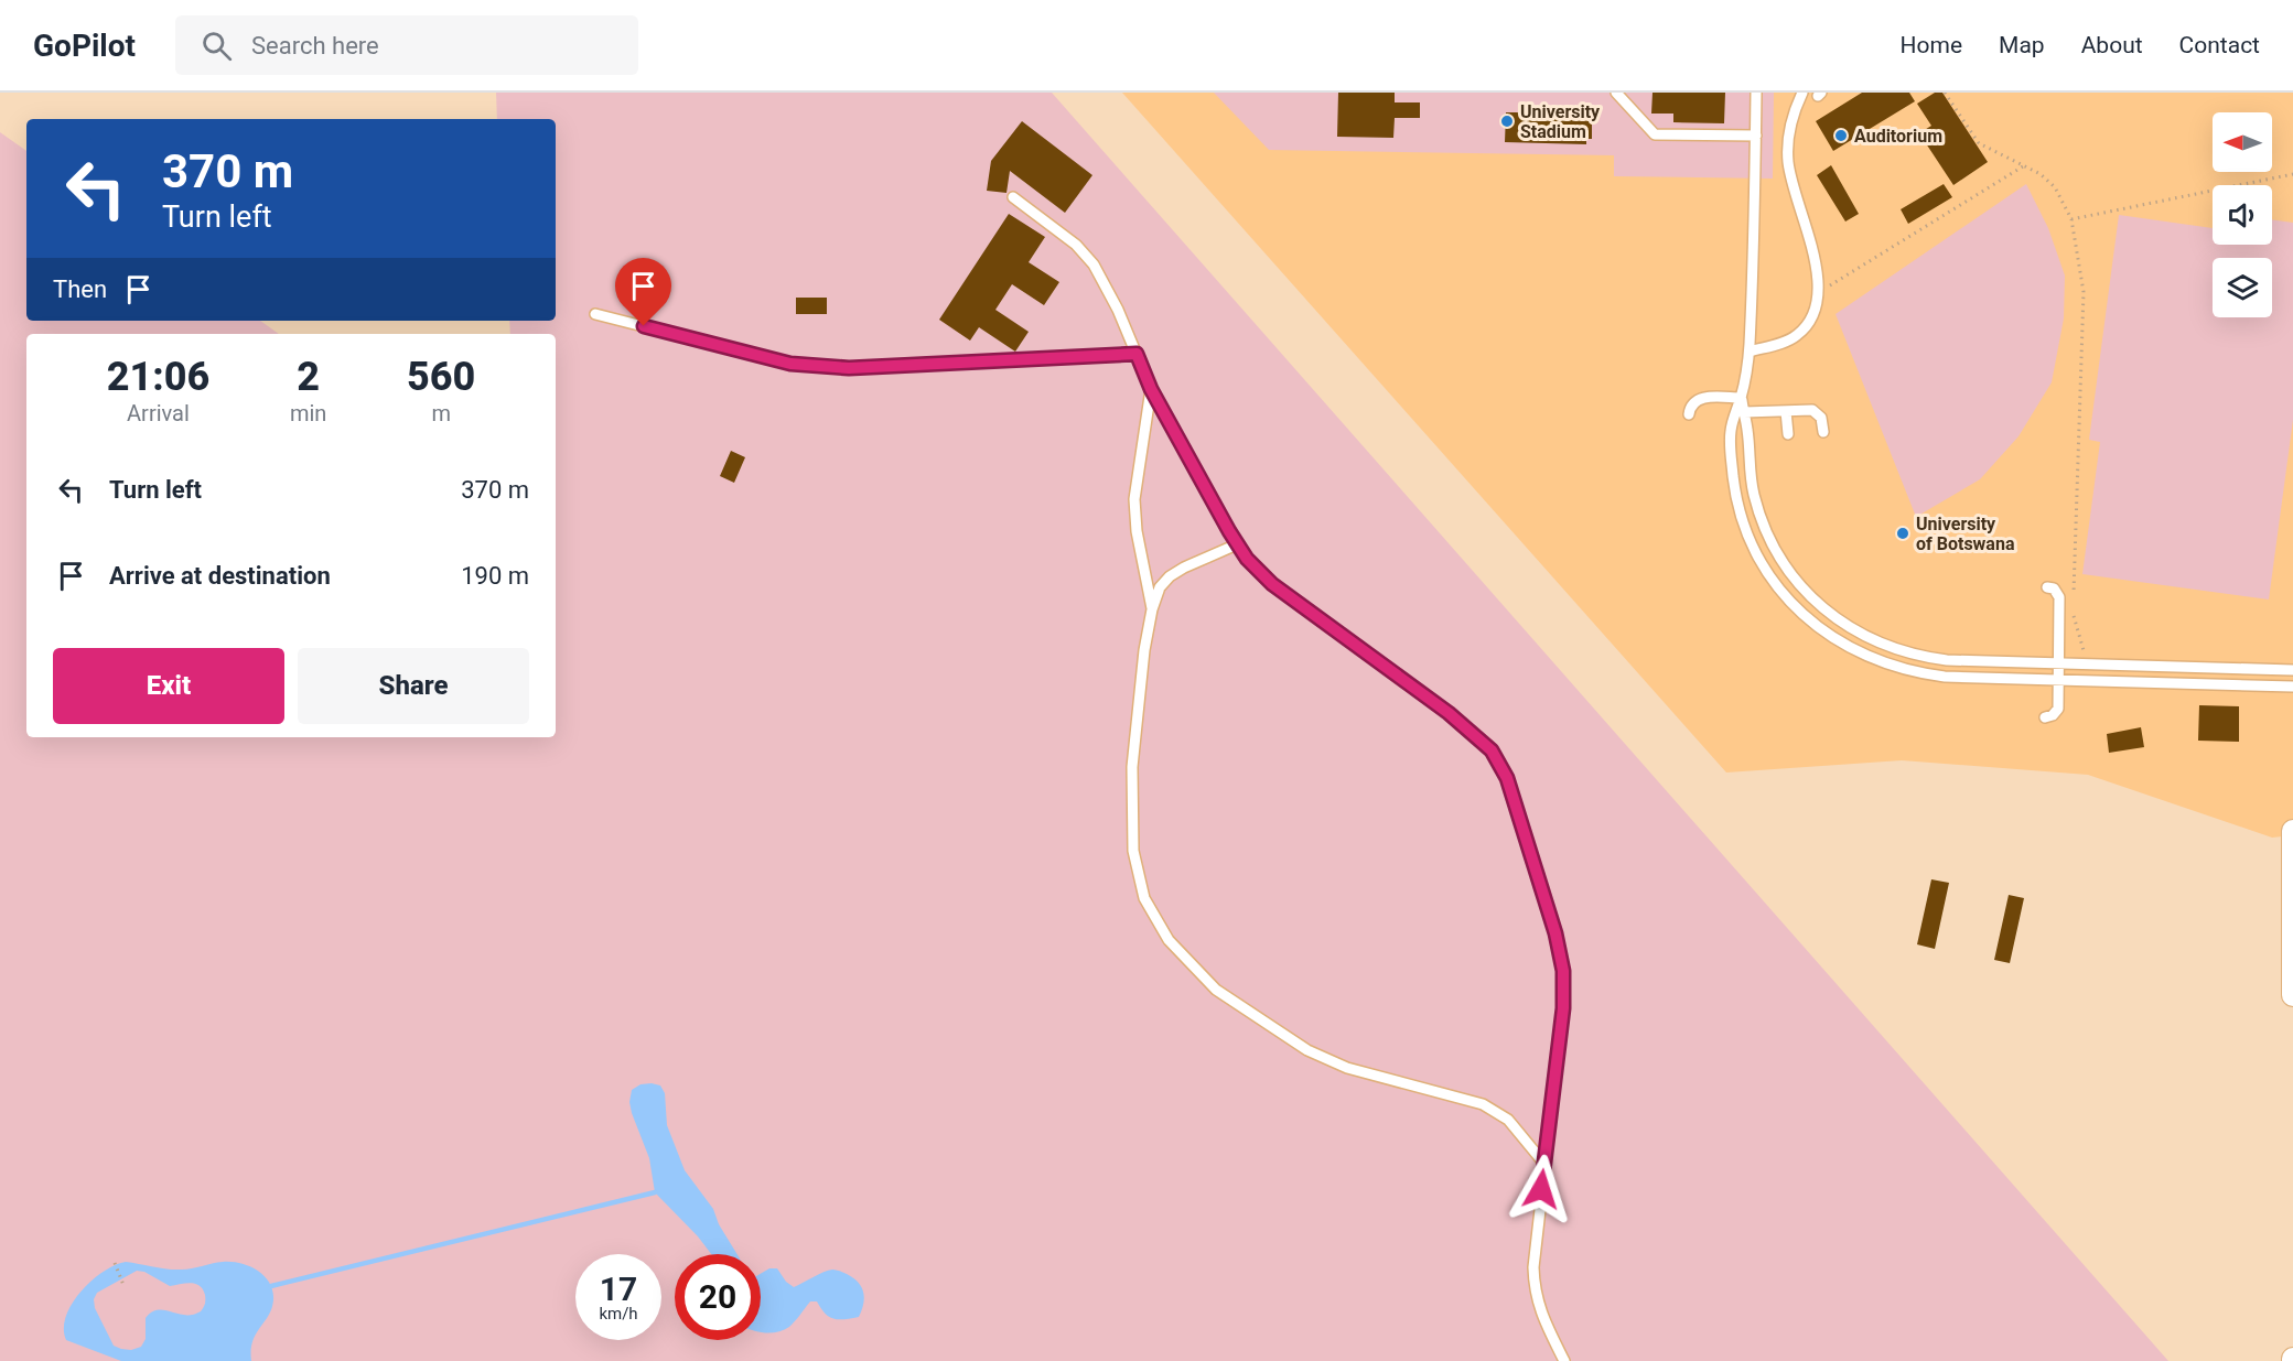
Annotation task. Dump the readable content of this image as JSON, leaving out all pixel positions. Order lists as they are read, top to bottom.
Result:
{
  "places": ["University Stadium", "Auditorium", "University of Botswana"],
  "north": "left",
  "page": {
    "header": "GoPilot",
    "search": "Search here",
    "nav": [
      "Home",
      "Map",
      "About",
      "Contact"
    ],
    "turn": ["370 m", "Turn left"],
    "then": "Then",
    "eta": [
      "21:06",
      "Arrival",
      "2",
      "min",
      "560",
      "m"
    ],
    "list": [
      {
        "name": "Turn left",
        "value": "370 m"
      },
      {
        "name": "Arrive at destination",
        "value": "190 m"
      }
    ],
    "buttons": ["Exit", "Share"],
    "speed": "17 km/h",
    "limit": "20"
  }
}
